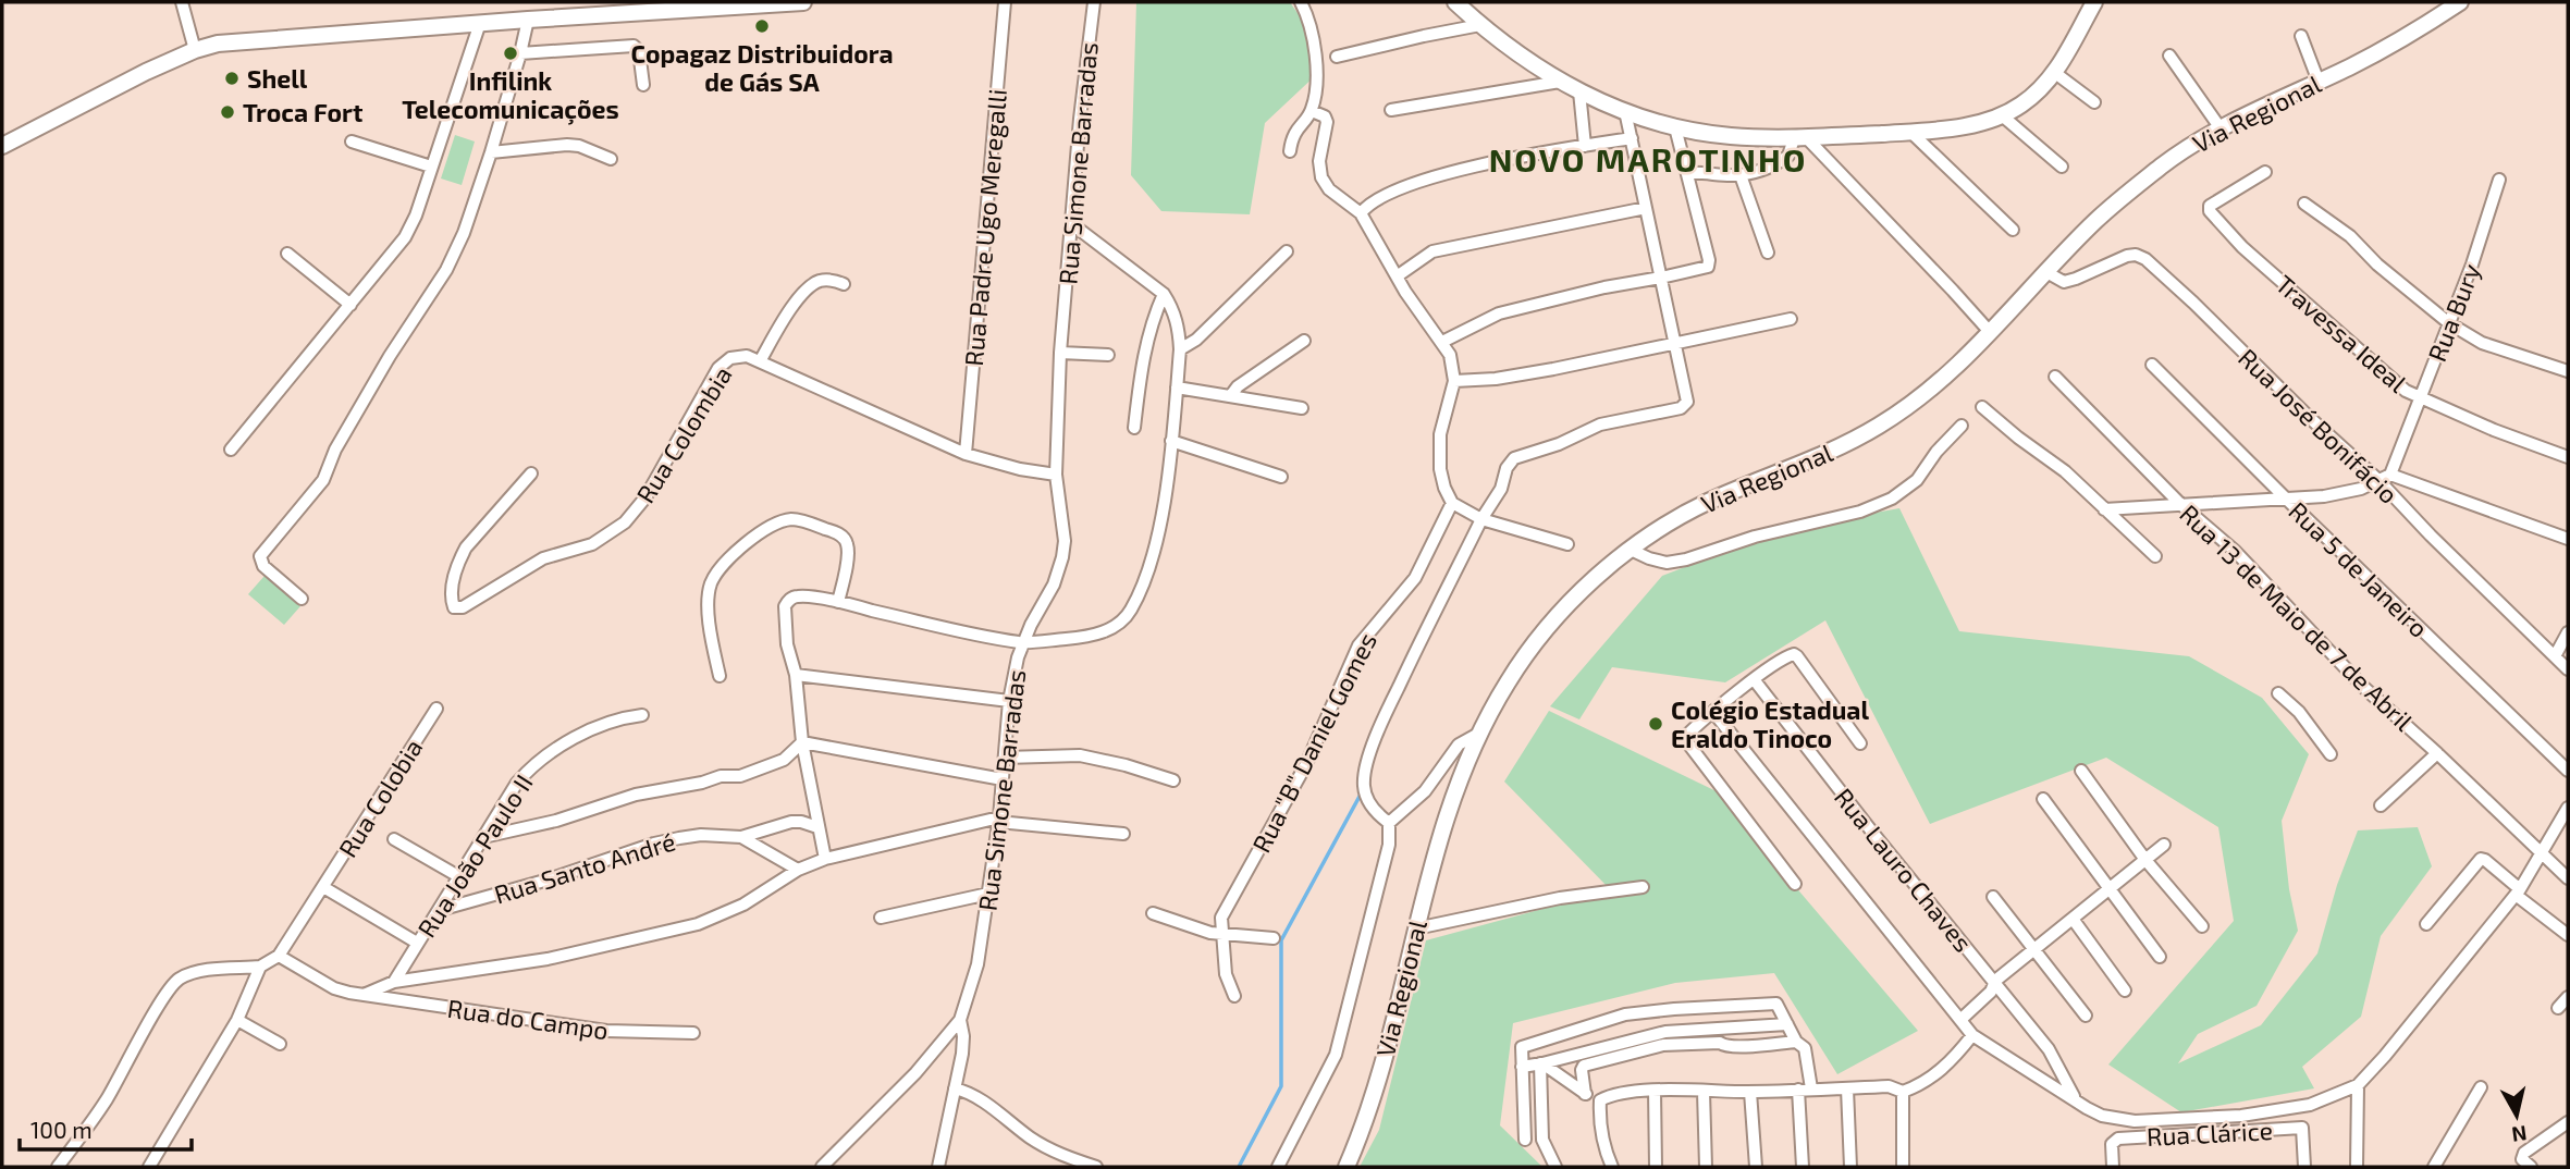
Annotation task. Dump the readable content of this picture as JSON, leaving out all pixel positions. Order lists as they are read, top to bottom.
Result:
{
  "streets": {
    "main road": ["Via Regional"],
    "street": [
      "Rua Simone Barradas",
      "Rua Padre Ugo Meregalli",
      "Rua Bury",
      "Travessa Ideal",
      "Rua José Bonifácio",
      "Rua Colombia",
      "Rua 5 de Janeiro",
      "Rua 13 de Maio de 7 de Abril",
      "Rua \"B\" Daniel Gomes",
      "Rua Colobia",
      "Rua João Paulo II",
      "Rua Santo André",
      "Rua Lauro Chaves",
      "Rua do Campo",
      "Rua Clárice"
    ]
  },
  "crossings": [
    ["Via Regional", "Rua José Bonifácio"],
    ["Rua Simone Barradas", "Rua Colombia"],
    ["Rua Padre Ugo Meregalli", "Rua Colombia"],
    ["Rua Bury", "Travessa Ideal"],
    ["Rua Bury", "Rua José Bonifácio"],
    ["Rua Colobia", "Rua do Campo"],
    ["Rua João Paulo II", "Rua Santo André"]
  ],
  "districts": ["NOVO MAROTINHO"],
  "places": [
    "Copagaz Distribuidora de Gás SA",
    "Infilink Telecomunicações",
    "Shell",
    "Troca Fort",
    "Colégio Estadual Eraldo Tinoco"
  ],
  "scale_bar": "100 m",
  "north": "bottom"
}
